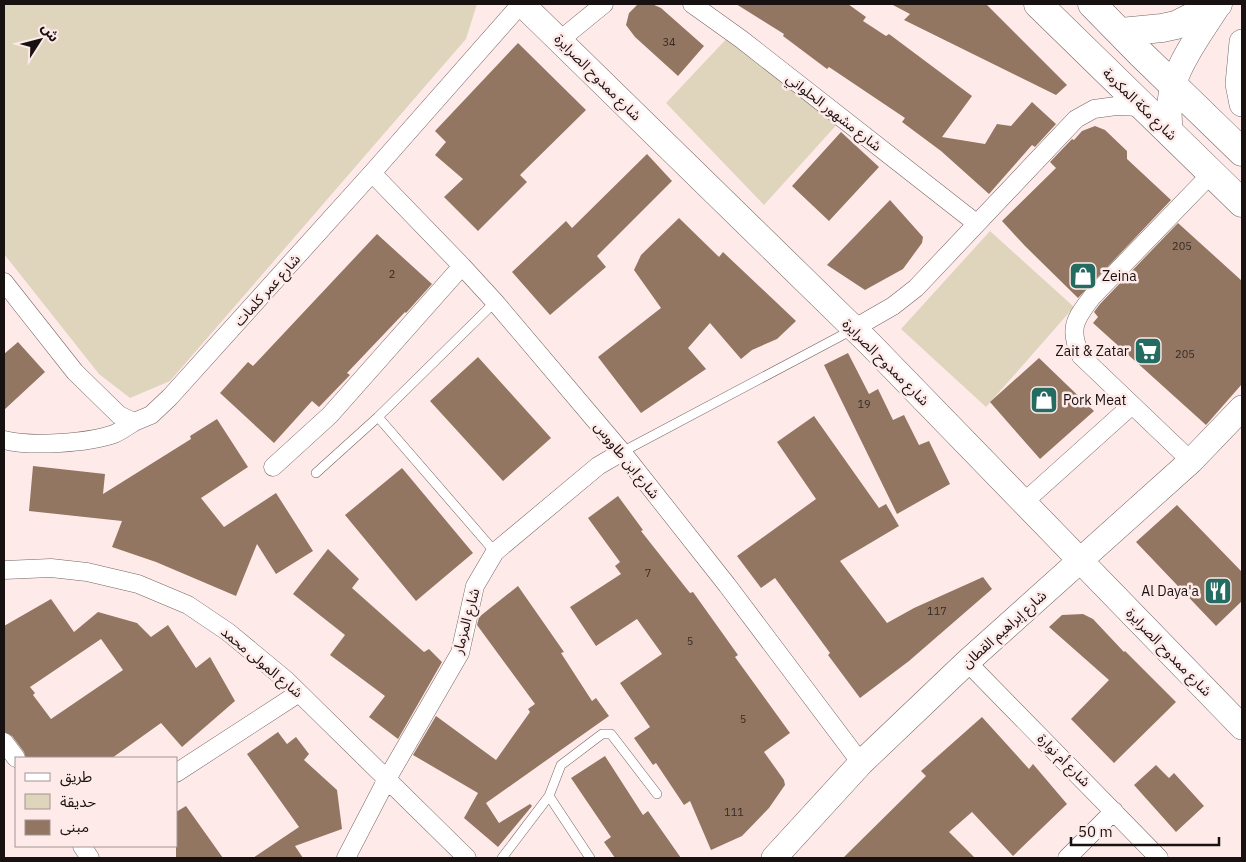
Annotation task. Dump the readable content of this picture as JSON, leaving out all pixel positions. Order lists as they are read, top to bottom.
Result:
{
  "streets": {
    "main road": ["شارع مكة المكرمة"],
    "street": [
      "شارع ممدوح الصرايرة",
      "شارع مشهور الحلواني",
      "شارع عمر كلمات",
      "شارع ابن طاووس",
      "شارع المزمار",
      "شارع إبراهيم القطان",
      "شارع المولى محمد",
      "شارع أم نوارة"
    ]
  },
  "crossings": [
    ["شارع ممدوح الصرايرة", "شارع عمر كلمات"],
    ["شارع ممدوح الصرايرة", "شارع إبراهيم القطان"],
    ["شارع عمر كلمات", "شارع ابن طاووس"],
    ["شارع ابن طاووس", "شارع المزمار"],
    ["شارع ابن طاووس", "شارع إبراهيم القطان"],
    ["شارع المزمار", "شارع المولى محمد"],
    ["شارع إبراهيم القطان", "شارع أم نوارة"]
  ],
  "places": {
    "shop": ["Zeina", "Pork Meat"],
    "supermarket": ["Zait & Zatar"],
    "restaurant": ["Al Daya'a"]
  },
  "house_numbers": [
    "34",
    "205",
    "2",
    "205",
    "19",
    "7",
    "117",
    "5",
    "5",
    "111"
  ],
  "legend": ["طريق", "حديقة", "مبنى"],
  "scale_bar": "50 m",
  "north": "top right"
}
